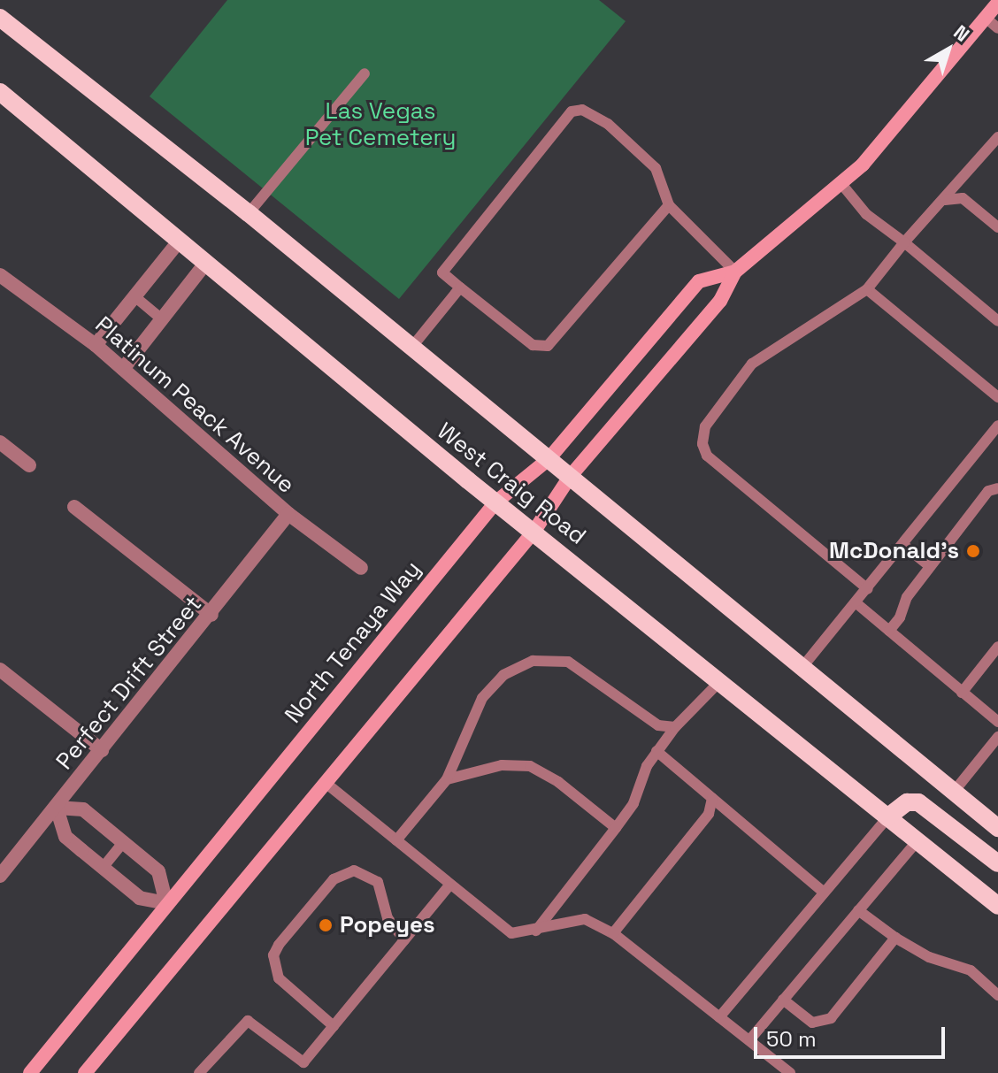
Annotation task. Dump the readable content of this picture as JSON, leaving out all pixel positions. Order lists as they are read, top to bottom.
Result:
{
  "streets": {
    "main road": ["West Craig Road", "North Tenaya Way"],
    "street": ["Platinum Peack Avenue", "Perfect Drift Street"]
  },
  "crossings": [
    ["Platinum Peack Avenue", "Perfect Drift Street"],
    ["West Craig Road", "North Tenaya Way"]
  ],
  "parks": ["Las Vegas Pet Cemetery"],
  "places": ["McDonald's", "Popeyes"],
  "scale_bar": "50 m",
  "north": "top right"
}
